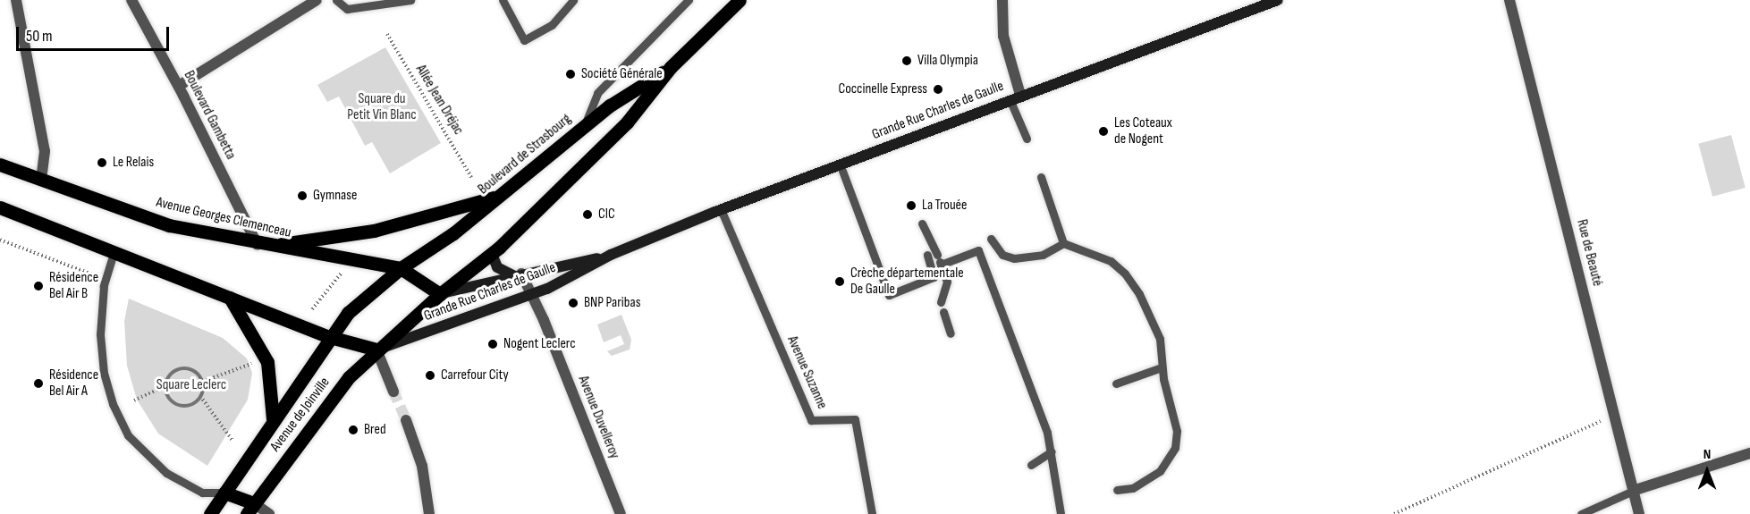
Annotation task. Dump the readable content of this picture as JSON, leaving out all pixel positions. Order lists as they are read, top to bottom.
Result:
{
  "streets": {
    "main road": [
      "Grande Rue Charles de Gaulle",
      "Boulevard de Strasbourg",
      "Avenue Georges Clemenceau",
      "Avenue de Joinville"
    ],
    "street": ["Boulevard Gambetta", "Rue de Beauté", "Avenue Duvelleroy"],
    "lane": ["Avenue Suzanne"],
    "path": ["Allée Jean Dréjac"]
  },
  "crossings": [
    ["Grande Rue Charles de Gaulle", "Boulevard de Strasbourg"],
    ["Grande Rue Charles de Gaulle", "Avenue Georges Clemenceau"],
    ["Grande Rue Charles de Gaulle", "Avenue Suzanne"],
    ["Grande Rue Charles de Gaulle", "Avenue de Joinville"],
    ["Grande Rue Charles de Gaulle", "Avenue Duvelleroy"],
    ["Boulevard Gambetta", "Avenue Georges Clemenceau"],
    ["Boulevard de Strasbourg", "Avenue Georges Clemenceau"],
    ["Boulevard de Strasbourg", "Avenue de Joinville"],
    ["Avenue Georges Clemenceau", "Avenue de Joinville"]
  ],
  "parks": ["Square du Petit Vin Blanc", "Square Leclerc"],
  "places": [
    "Villa Olympia",
    "Société Générale",
    "Coccinelle Express",
    "Les Coteaux de Nogent",
    "Le Relais",
    "Gymnase",
    "La Trouée",
    "CIC",
    "Crèche départementale De Gaulle",
    "Résidence Bel Air B",
    "BNP Paribas",
    "Nogent Leclerc",
    "Carrefour City",
    "Résidence Bel Air A",
    "Bred"
  ],
  "scale_bar": "50 m",
  "north": "top"
}
